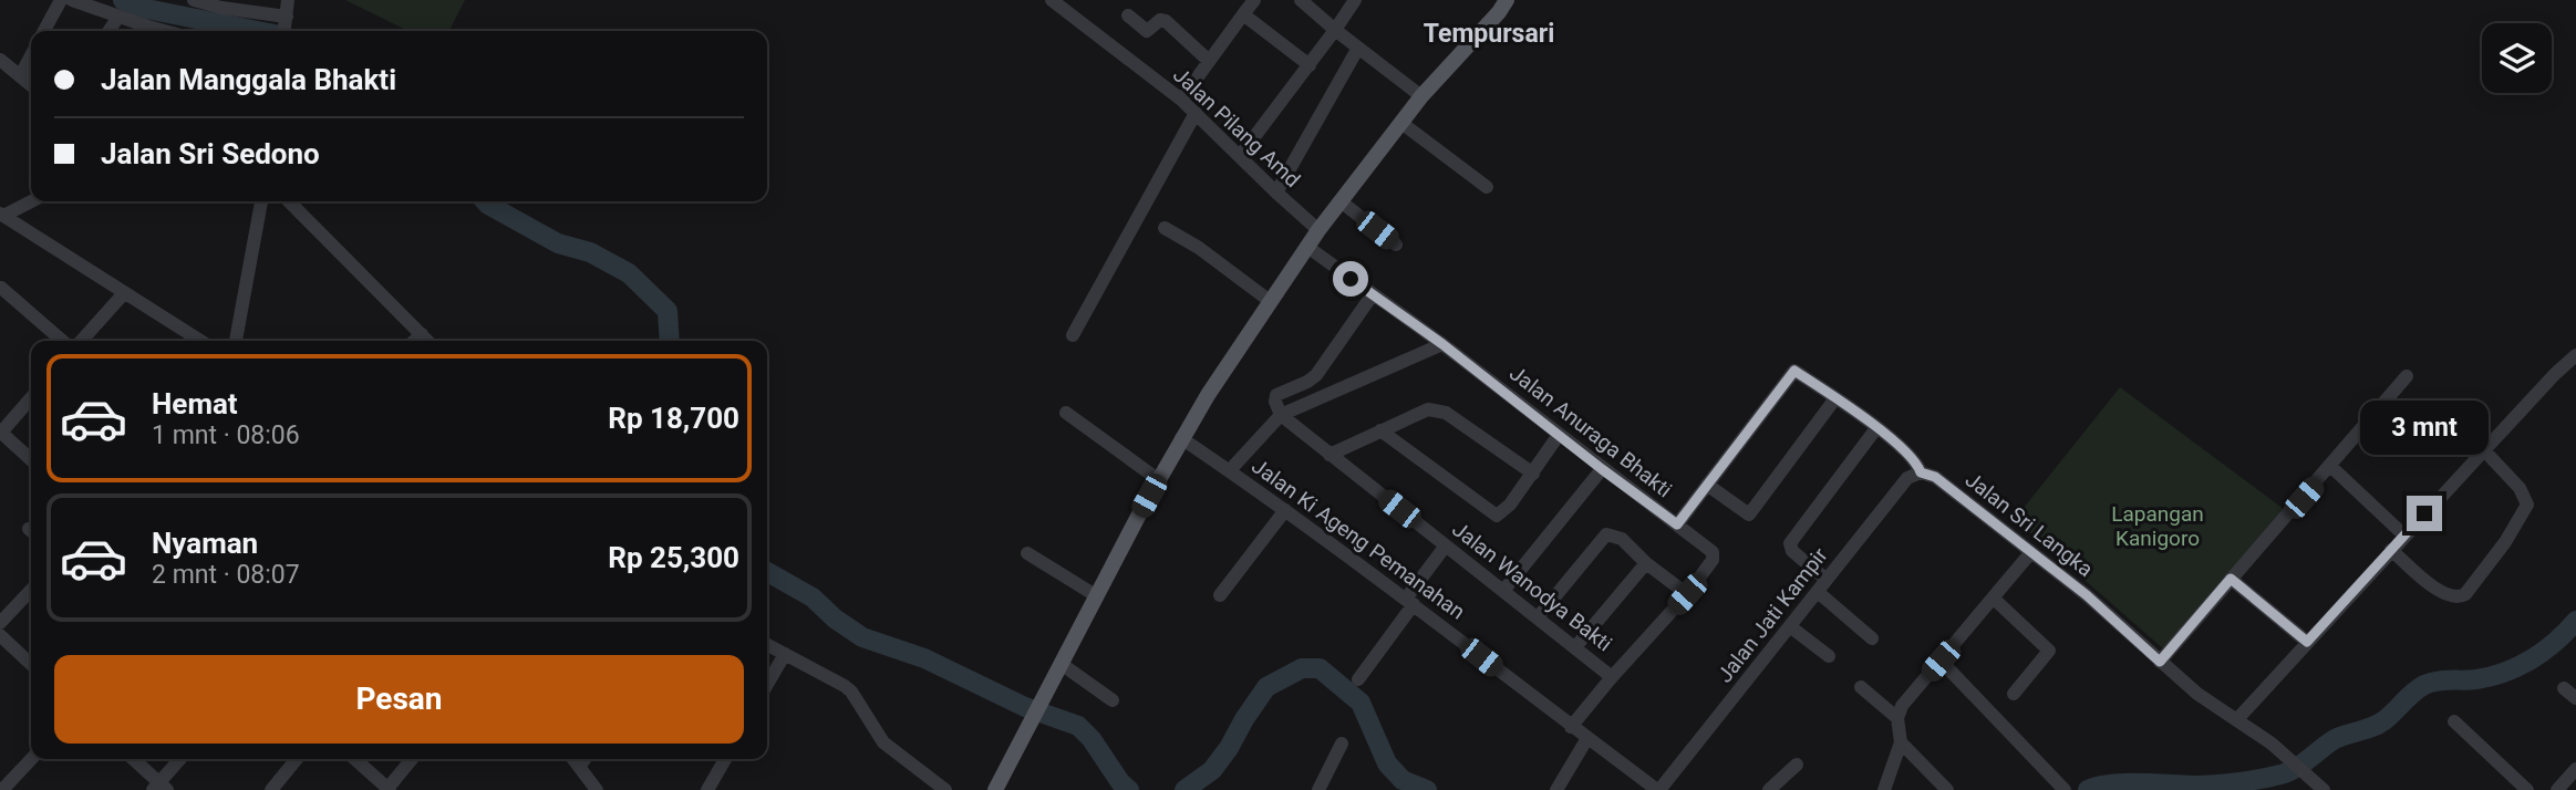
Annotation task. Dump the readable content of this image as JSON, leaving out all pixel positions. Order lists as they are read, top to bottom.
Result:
{
  "streets": {
    "street": [
      "Jalan Pilang Amd",
      "Jalan Anuraga Bhakti",
      "Jalan Sri Langka",
      "Jalan Ki Ageng Pemanahan",
      "Jalan Wanodya Bakti",
      "Jalan Jati Kampir"
    ]
  },
  "crossings": [
    ["Jalan Sri Langka", "Jalan Jati Kampir"],
    ["Jalan Ki Ageng Pemanahan", "Jalan Jati Kampir"]
  ],
  "districts": ["Tempursari"],
  "parks": ["Lapangan Kanigoro"],
  "page": {
    "banner": ["Jalan Manggala Bhakti", "Jalan Sri Sedono"],
    "list": [
      {
        "name": "Hemat",
        "note": "1 mnt · 08:06",
        "value": "Rp 18,700"
      },
      {
        "name": "Nyaman",
        "note": "2 mnt · 08:07",
        "value": "Rp 25,300"
      }
    ],
    "bubble": "3 mnt",
    "buttons": "Pesan"
  }
}
